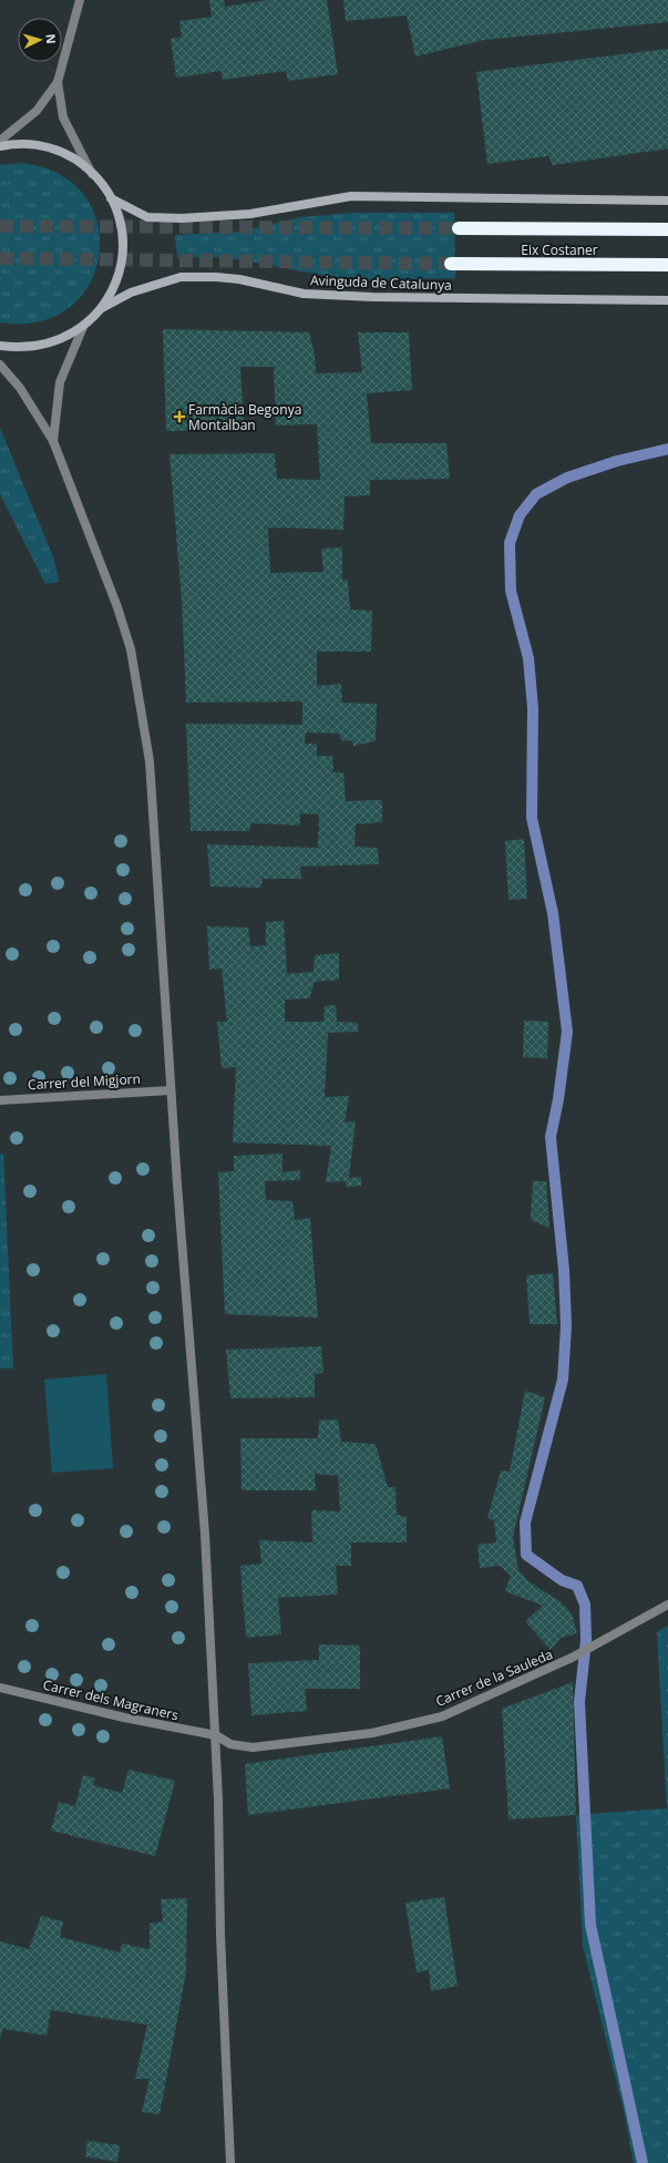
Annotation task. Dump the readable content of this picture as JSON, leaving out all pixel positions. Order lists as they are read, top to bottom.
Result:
{
  "streets": {
    "highway": ["Eix Costaner"],
    "main road": ["Avinguda de Catalunya"],
    "street": ["Carrer del Migjorn", "Carrer de la Sauleda", "Carrer dels Magraners"]
  },
  "crossings": [
    ["Carrer de la Sauleda", "Carrer dels Magraners"]
  ],
  "places": {
    "health": ["Farmàcia Begonya Montalban"]
  },
  "north": "right"
}
